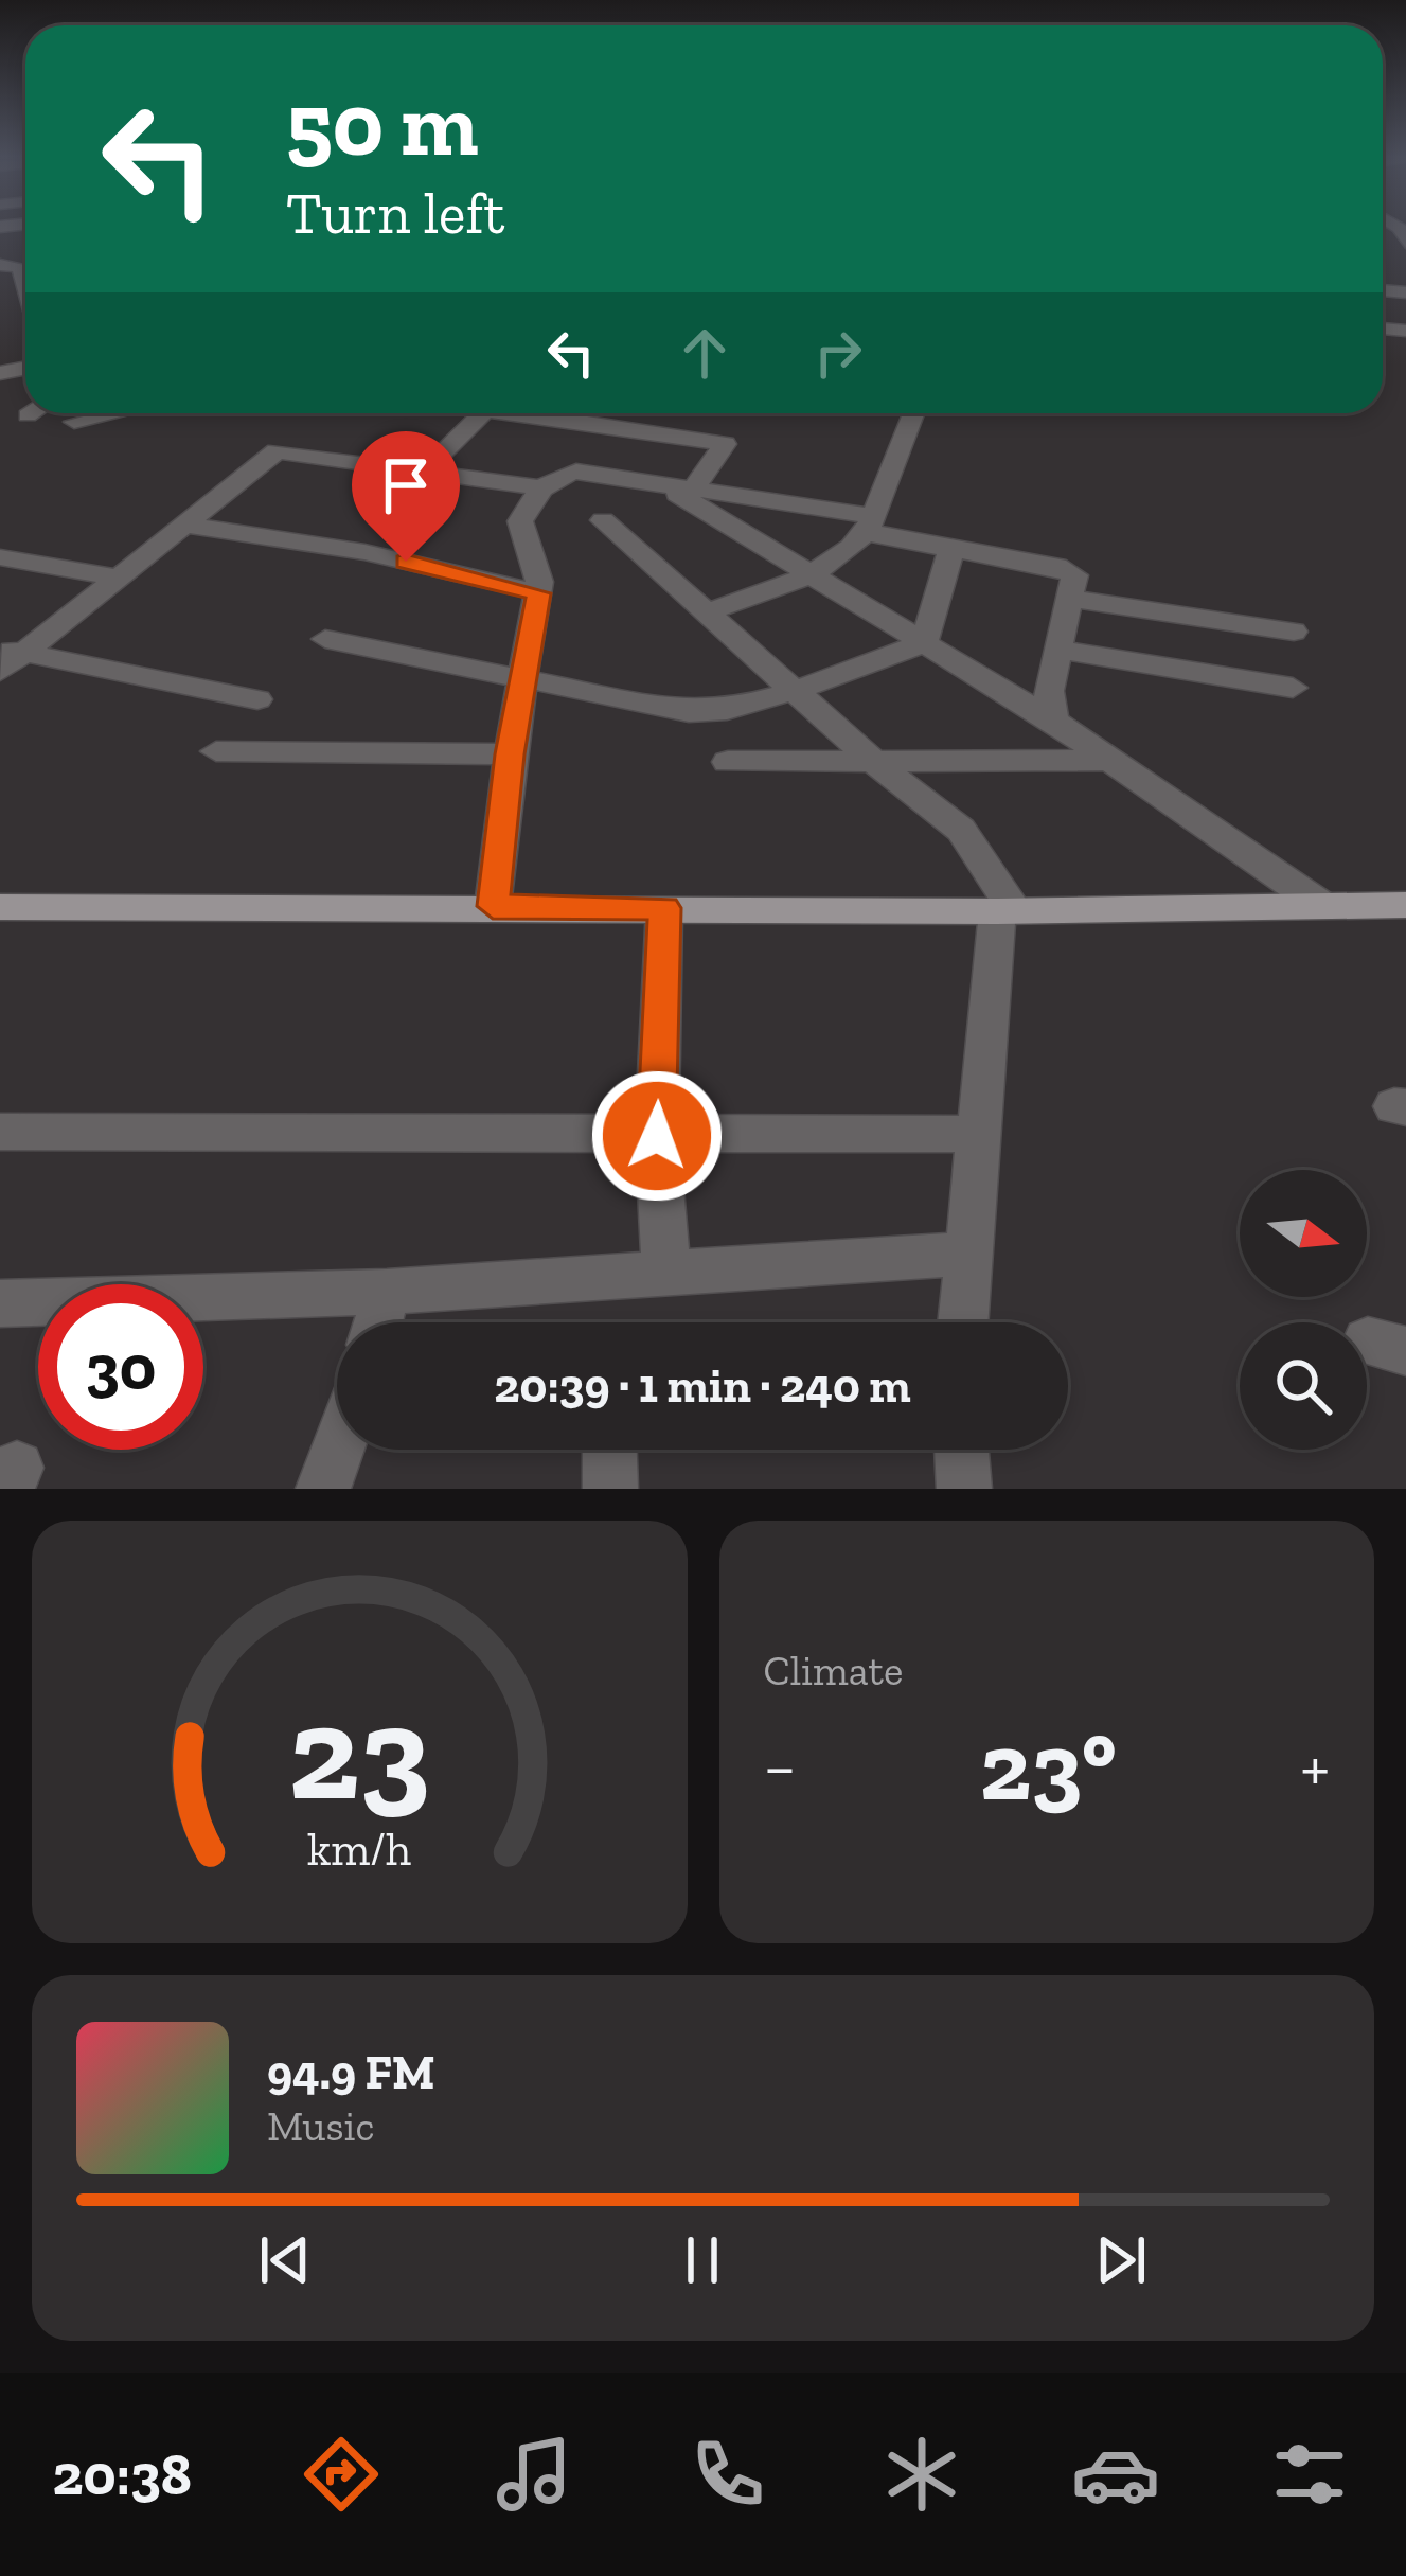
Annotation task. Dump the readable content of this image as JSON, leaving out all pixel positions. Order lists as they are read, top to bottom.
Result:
{
  "north": "right",
  "page": {
    "turn": ["50 m", "Turn left"],
    "limit": "30",
    "trip": "20:39 · 1 min · 240 m",
    "tile": "Climate",
    "heat": ["−", "23°", "+"],
    "song": ["94.9 FM", "Music"],
    "tabs": "20:38",
    "gauge": ["23", "km/h"]
  }
}
